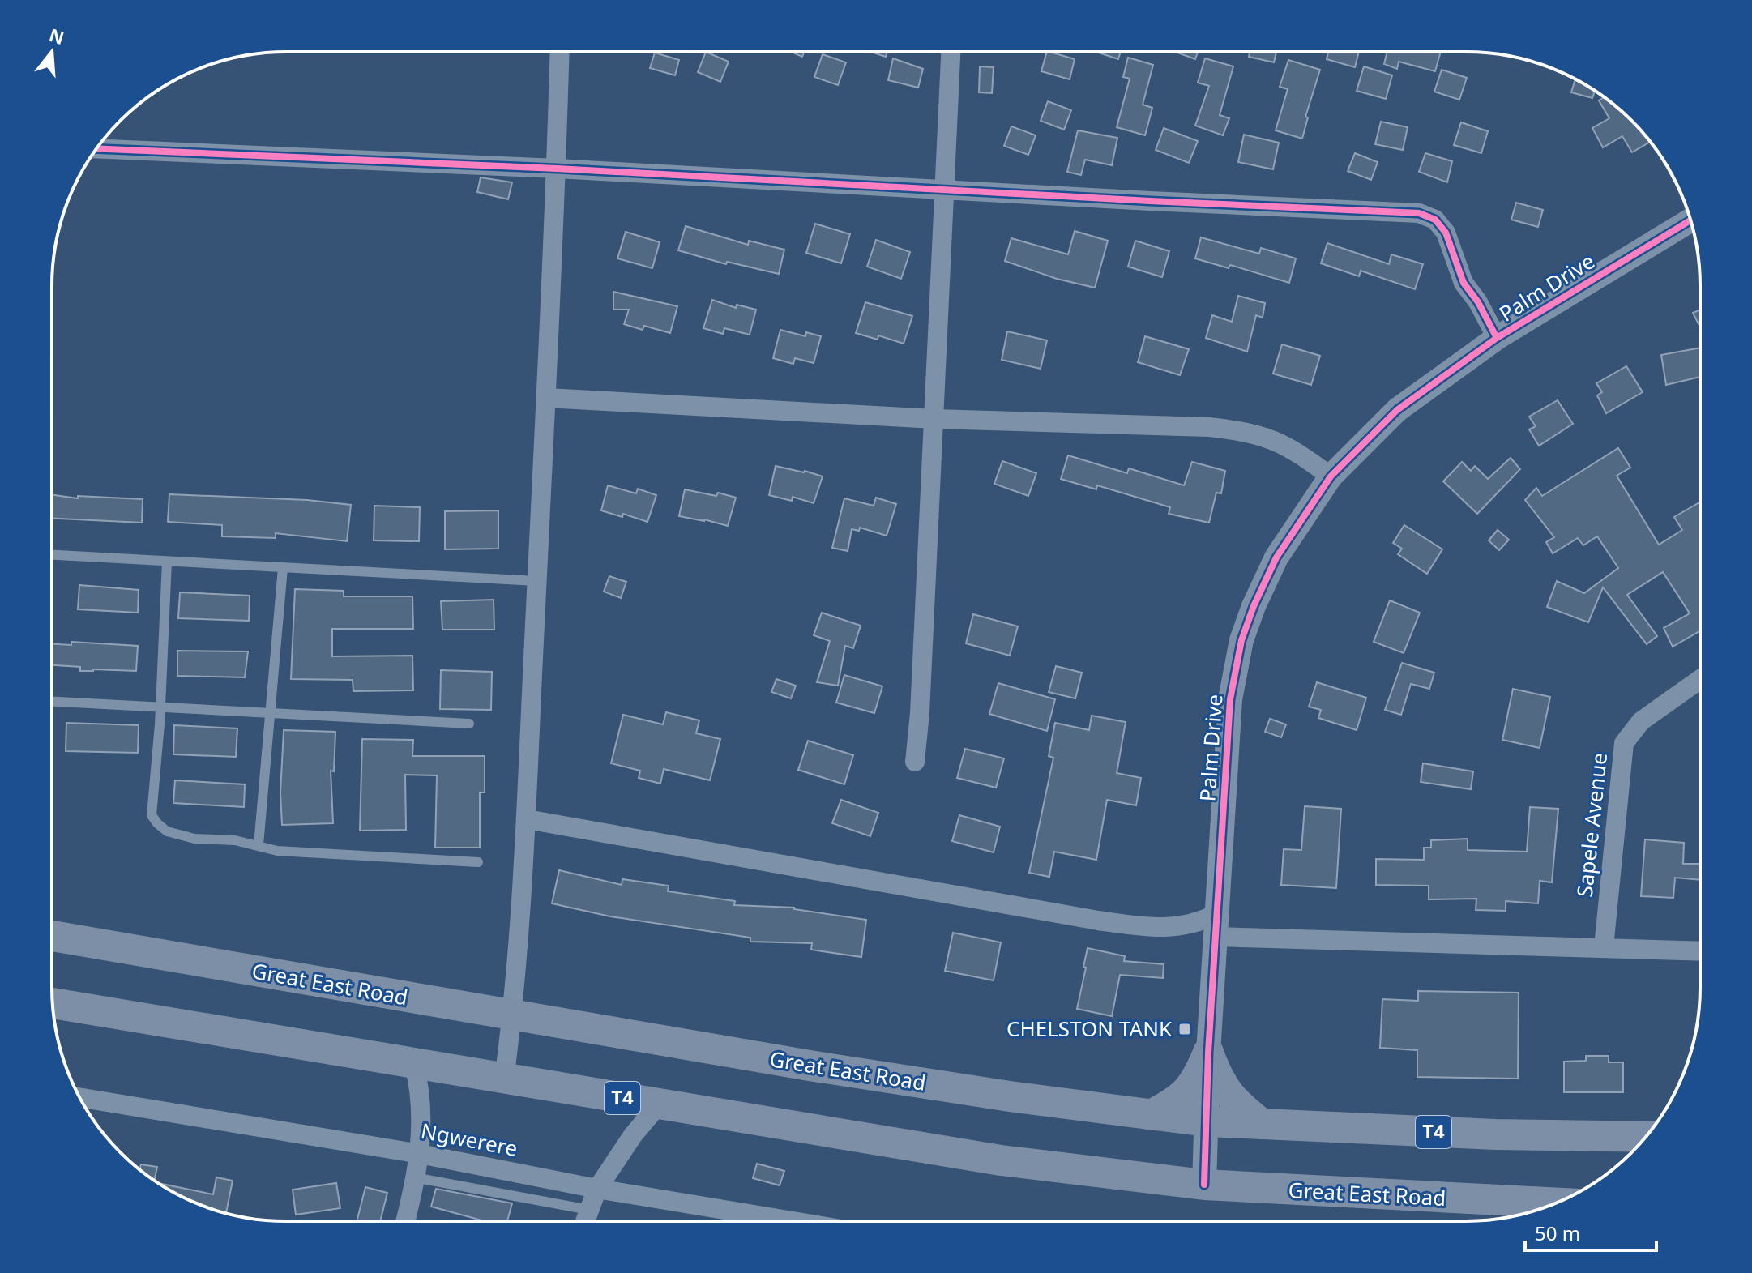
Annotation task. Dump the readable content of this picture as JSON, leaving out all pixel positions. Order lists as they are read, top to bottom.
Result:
{
  "streets": {
    "main road": ["Great East Road", "T4"],
    "street": ["Palm Drive", "Sapele Avenue", "Ngwerere"]
  },
  "crossings": [
    ["Palm Drive", "Great East Road"]
  ],
  "places": {
    "transit": ["CHELSTON TANK"]
  },
  "scale_bar": "50 m",
  "north": "top"
}
